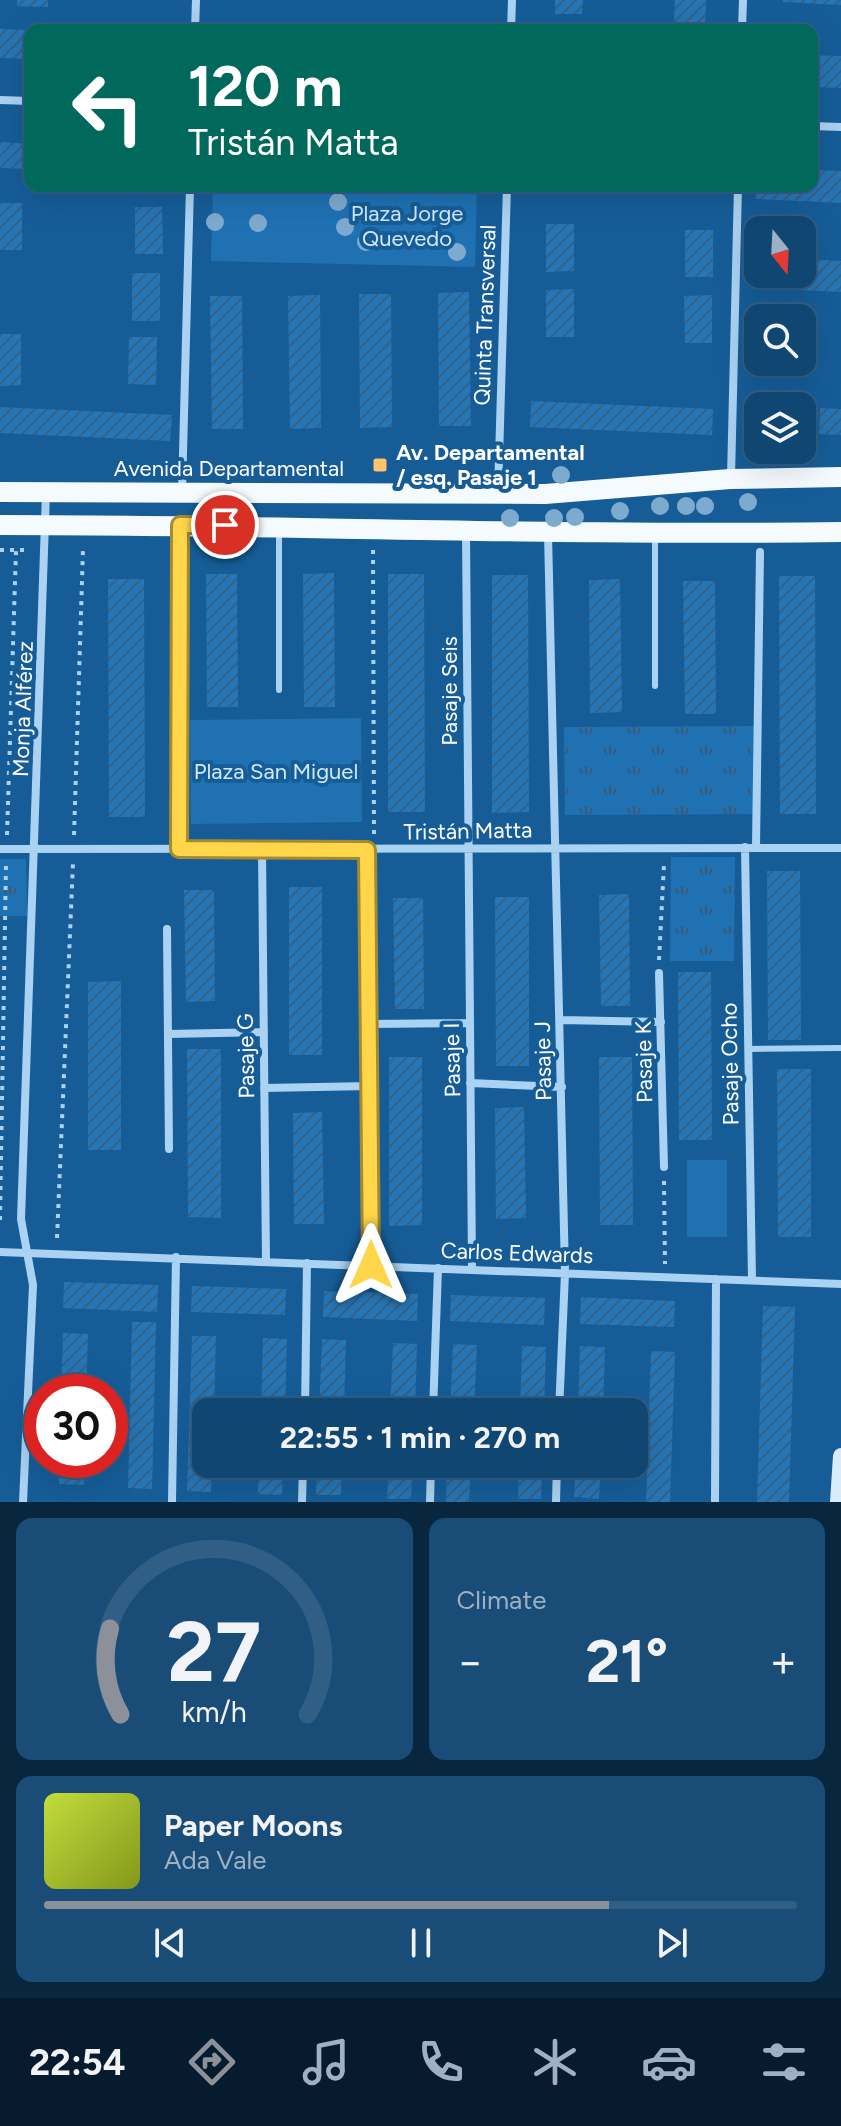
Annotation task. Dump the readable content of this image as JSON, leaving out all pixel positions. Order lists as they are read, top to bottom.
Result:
{
  "streets": {
    "main road": ["Avenida Departamental"],
    "street": [
      "Quinta Transversal",
      "Pasaje Seis",
      "Monja Alférez",
      "Tristán Matta",
      "Pasaje G",
      "Pasaje I",
      "Pasaje J",
      "Pasaje K",
      "Pasaje Ocho",
      "Carlos Edwards"
    ]
  },
  "crossings": [
    ["Quinta Transversal", "Avenida Departamental"],
    ["Avenida Departamental", "Monja Alférez"],
    ["Pasaje Seis", "Tristán Matta"],
    ["Pasaje Seis", "Pasaje I"],
    ["Monja Alférez", "Tristán Matta"],
    ["Monja Alférez", "Carlos Edwards"],
    ["Tristán Matta", "Pasaje G"],
    ["Tristán Matta", "Pasaje I"],
    ["Tristán Matta", "Pasaje J"],
    ["Tristán Matta", "Pasaje Ocho"],
    ["Pasaje G", "Carlos Edwards"],
    ["Pasaje I", "Carlos Edwards"],
    ["Pasaje J", "Carlos Edwards"],
    ["Pasaje Ocho", "Carlos Edwards"]
  ],
  "parks": ["Plaza Jorge Quevedo", "Plaza San Miguel"],
  "places": {
    "transit": ["Av. Departamental / esq. Pasaje 1"]
  },
  "north": "bottom",
  "page": {
    "turn": ["120 m", "Tristán Matta"],
    "limit": "30",
    "trip": "22:55 · 1 min · 270 m",
    "tile": "Climate",
    "heat": ["−", "21°", "+"],
    "song": ["Paper Moons", "Ada Vale"],
    "tabs": "22:54",
    "gauge": ["27", "km/h"]
  }
}
